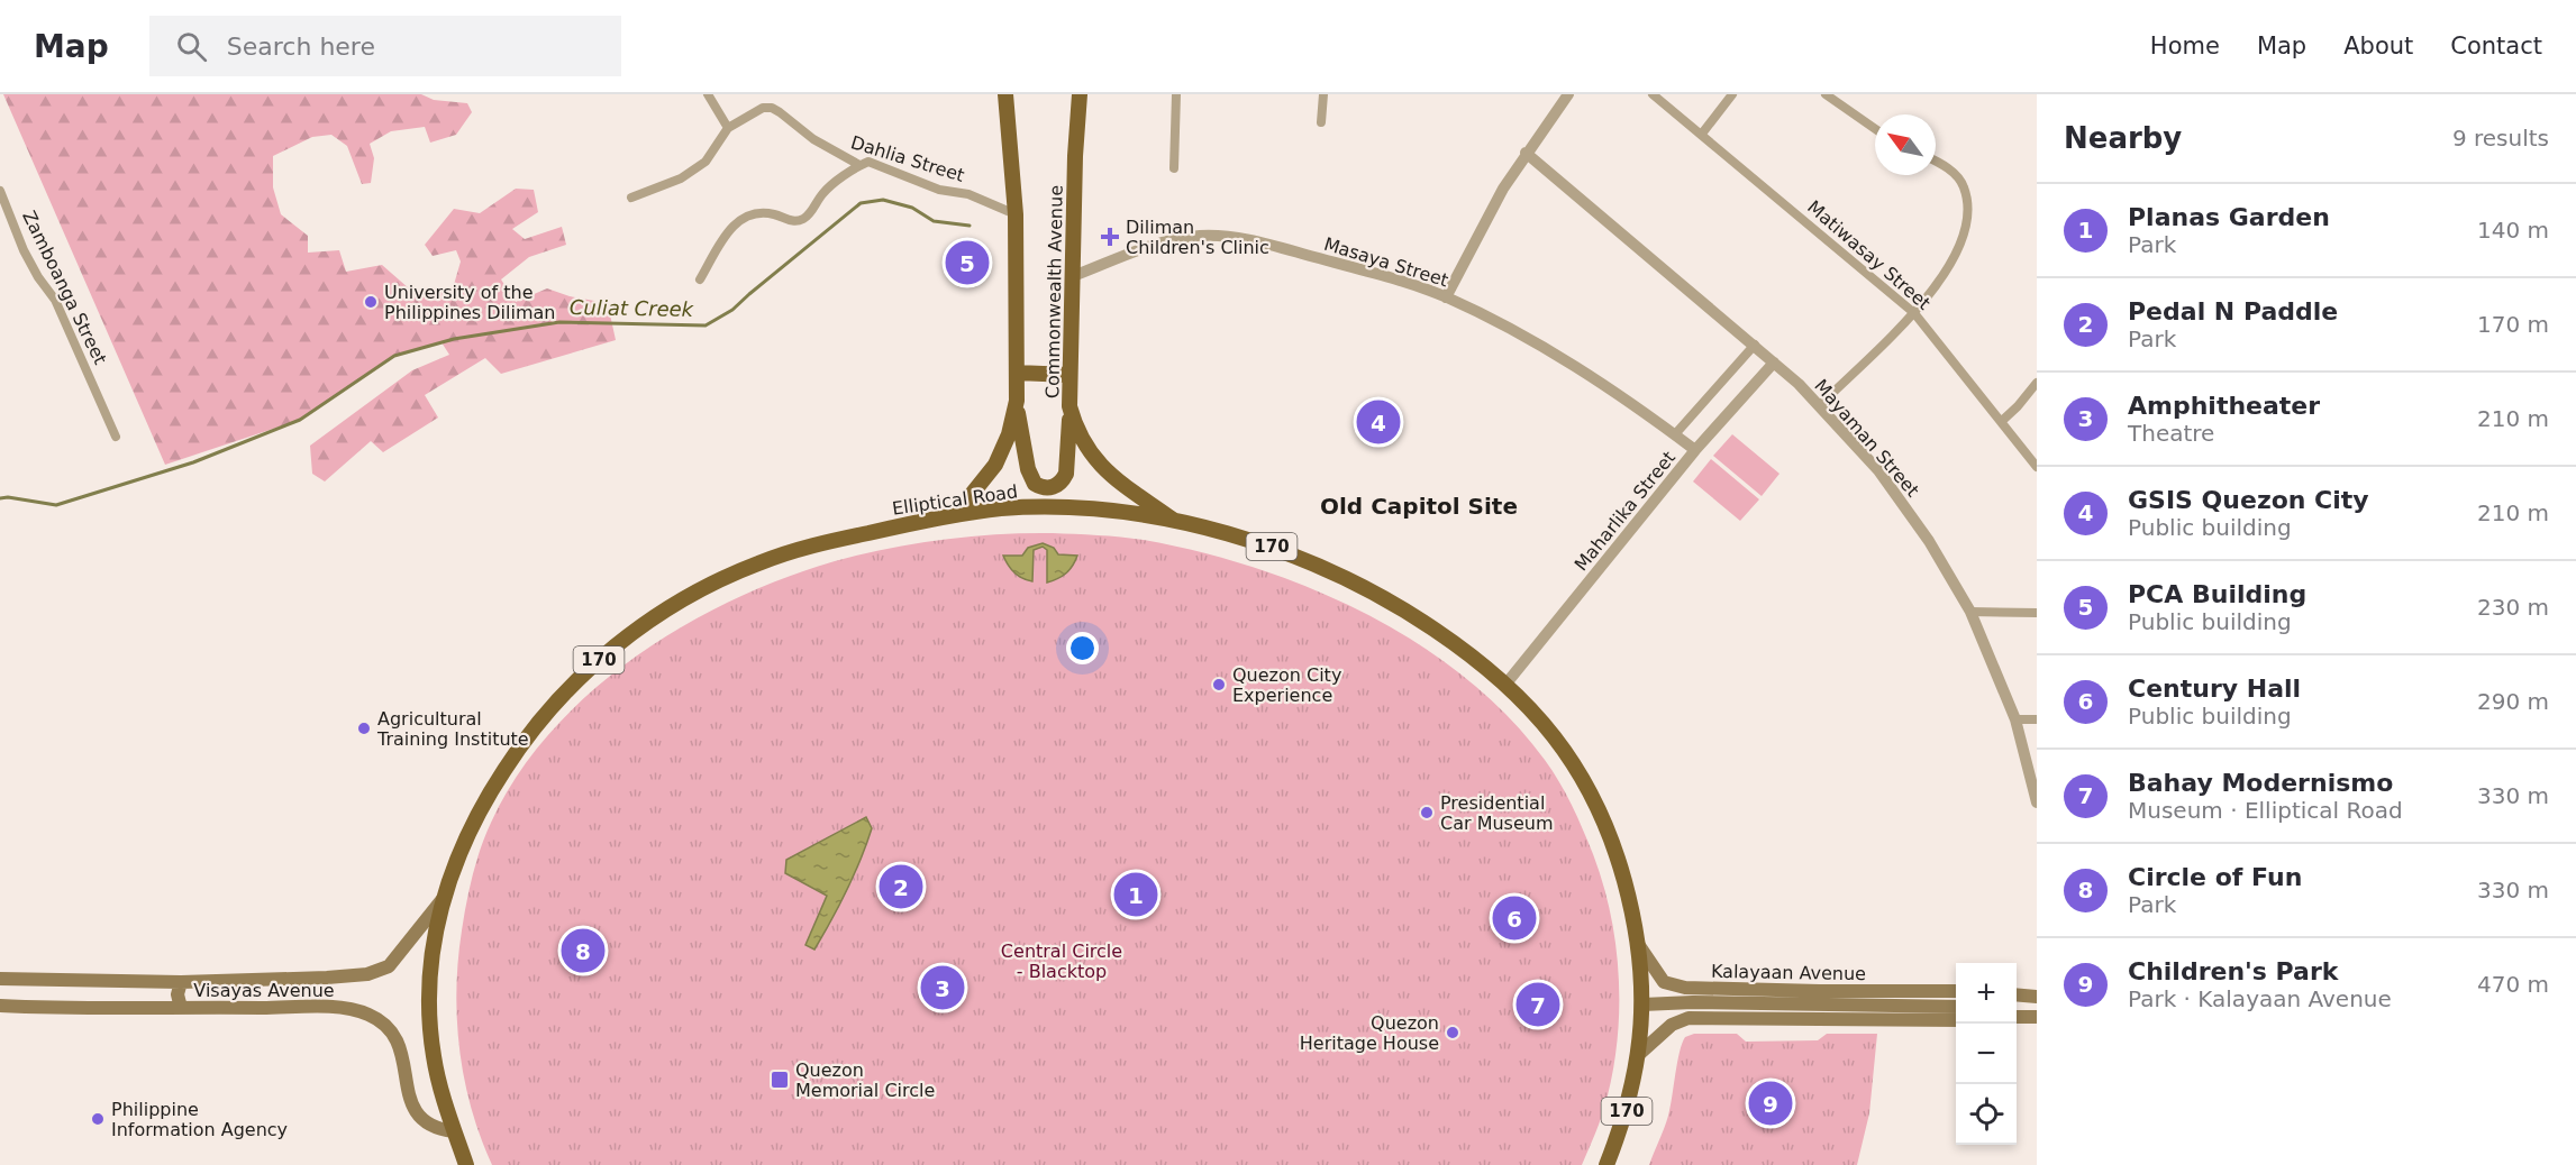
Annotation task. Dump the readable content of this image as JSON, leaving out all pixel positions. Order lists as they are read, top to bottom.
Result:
{
  "streets": {
    "main road": [
      "Commonwealth Avenue",
      "Elliptical Road",
      "170",
      "Kalayaan Avenue",
      "Visayas Avenue"
    ],
    "street": [
      "Dahlia Street",
      "Matiwasay Street",
      "Masaya Street",
      "Zamboanga Street",
      "Mayaman Street",
      "Maharlika Street"
    ]
  },
  "crossings": [
    ["Dahlia Street", "Commonwealth Avenue"],
    ["Masaya Street", "Commonwealth Avenue"],
    ["Masaya Street", "Maharlika Street"],
    ["Commonwealth Avenue", "Elliptical Road"],
    ["Mayaman Street", "Maharlika Street"],
    ["Elliptical Road", "Maharlika Street"],
    ["Elliptical Road", "Kalayaan Avenue"],
    ["Elliptical Road", "Visayas Avenue"]
  ],
  "districts": ["Old Capitol Site"],
  "water": ["Culiat Creek"],
  "parks": ["Central Circle - Blacktop"],
  "places": {
    "health": ["Diliman Children's Clinic"],
    "other": [
      "University of the Philippines Diliman",
      "Quezon City Experience",
      "Agricultural Training Institute",
      "Presidential Car Museum",
      "Quezon Heritage House",
      "Philippine Information Agency"
    ],
    "transit": ["Quezon Memorial Circle"]
  },
  "north": "top left",
  "page": {
    "header": "Map",
    "search": "Search here",
    "nav": [
      "Home",
      "Map",
      "About",
      "Contact"
    ],
    "heading": ["Nearby", "9 results"],
    "list": [
      {
        "mark": "1",
        "name": "Planas Garden",
        "note": "Park",
        "value": "140 m"
      },
      {
        "mark": "2",
        "name": "Pedal N Paddle",
        "note": "Park",
        "value": "170 m"
      },
      {
        "mark": "3",
        "name": "Amphitheater",
        "note": "Theatre",
        "value": "210 m"
      },
      {
        "mark": "4",
        "name": "GSIS Quezon City",
        "note": "Public building",
        "value": "210 m"
      },
      {
        "mark": "5",
        "name": "PCA Building",
        "note": "Public building",
        "value": "230 m"
      },
      {
        "mark": "6",
        "name": "Century Hall",
        "note": "Public building",
        "value": "290 m"
      },
      {
        "mark": "7",
        "name": "Bahay Modernismo",
        "note": "Museum · Elliptical Road",
        "value": "330 m"
      },
      {
        "mark": "8",
        "name": "Circle of Fun",
        "note": "Park",
        "value": "330 m"
      },
      {
        "mark": "9",
        "name": "Children's Park",
        "note": "Park · Kalayaan Avenue",
        "value": "470 m"
      }
    ],
    "pins": [
      "5",
      "4",
      "2",
      "1",
      "6",
      "8",
      "3",
      "7",
      "9"
    ],
    "map_buttons": ["+", "−"]
  }
}
